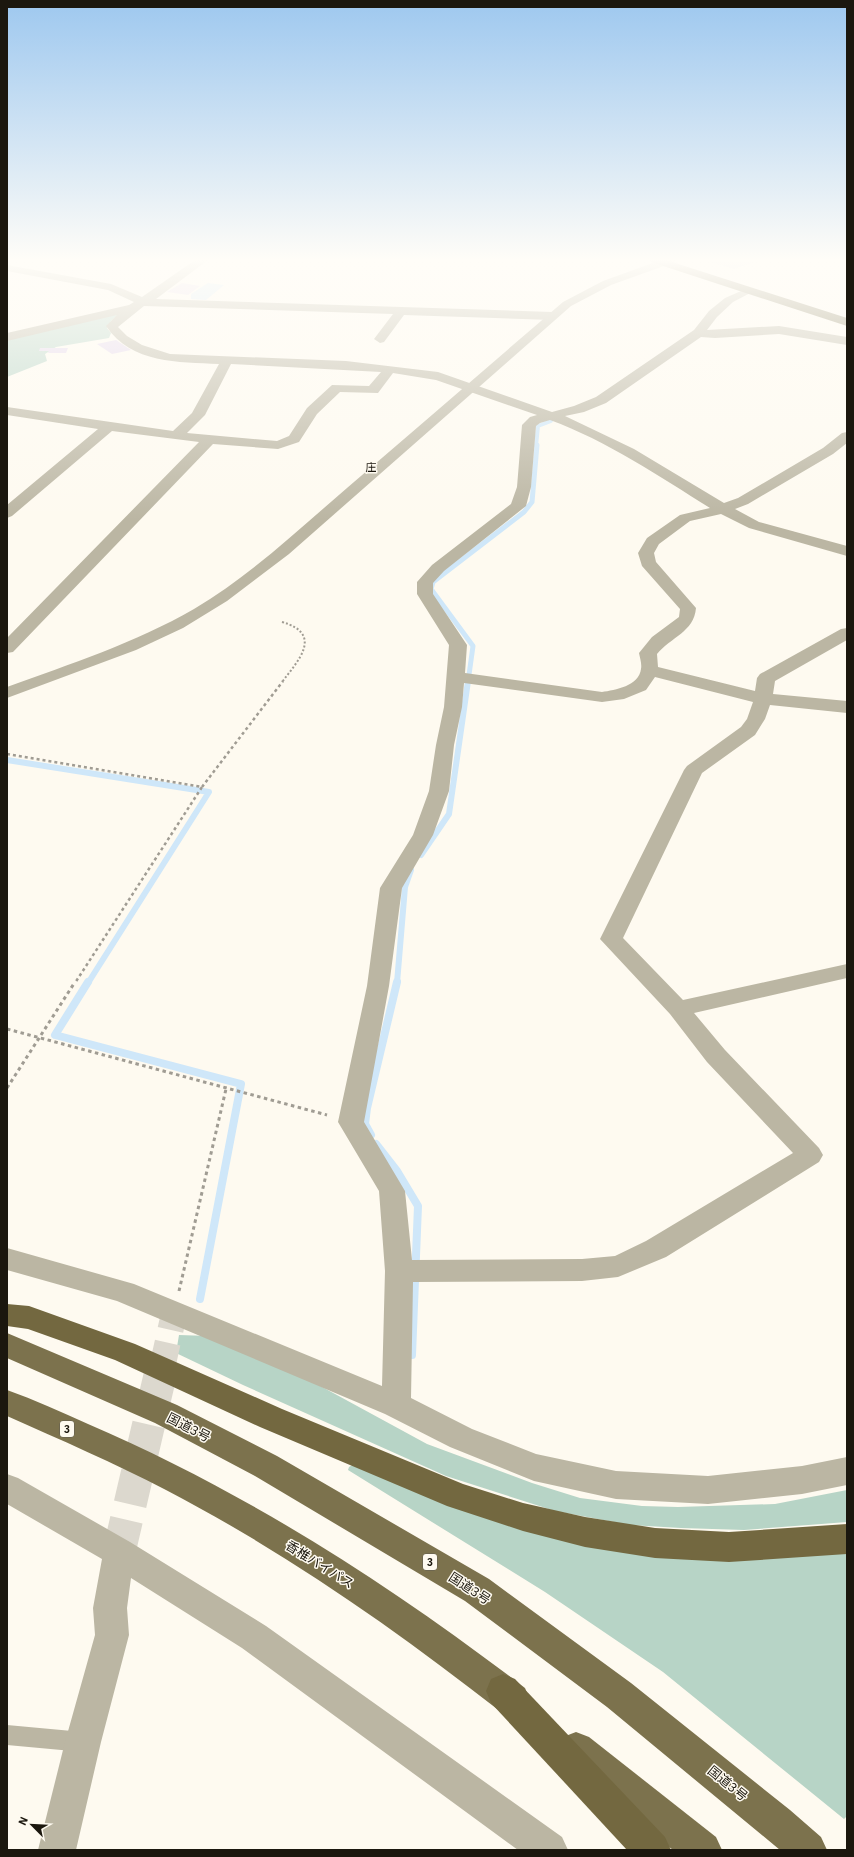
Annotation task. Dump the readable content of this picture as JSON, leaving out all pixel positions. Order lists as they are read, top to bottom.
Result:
{
  "streets": {
    "highway": ["国道3号", "3", "香椎バイパス"]
  },
  "crossings": [
    ["3", "香椎バイパス"]
  ],
  "districts": ["庄"],
  "north": "top left"
}
